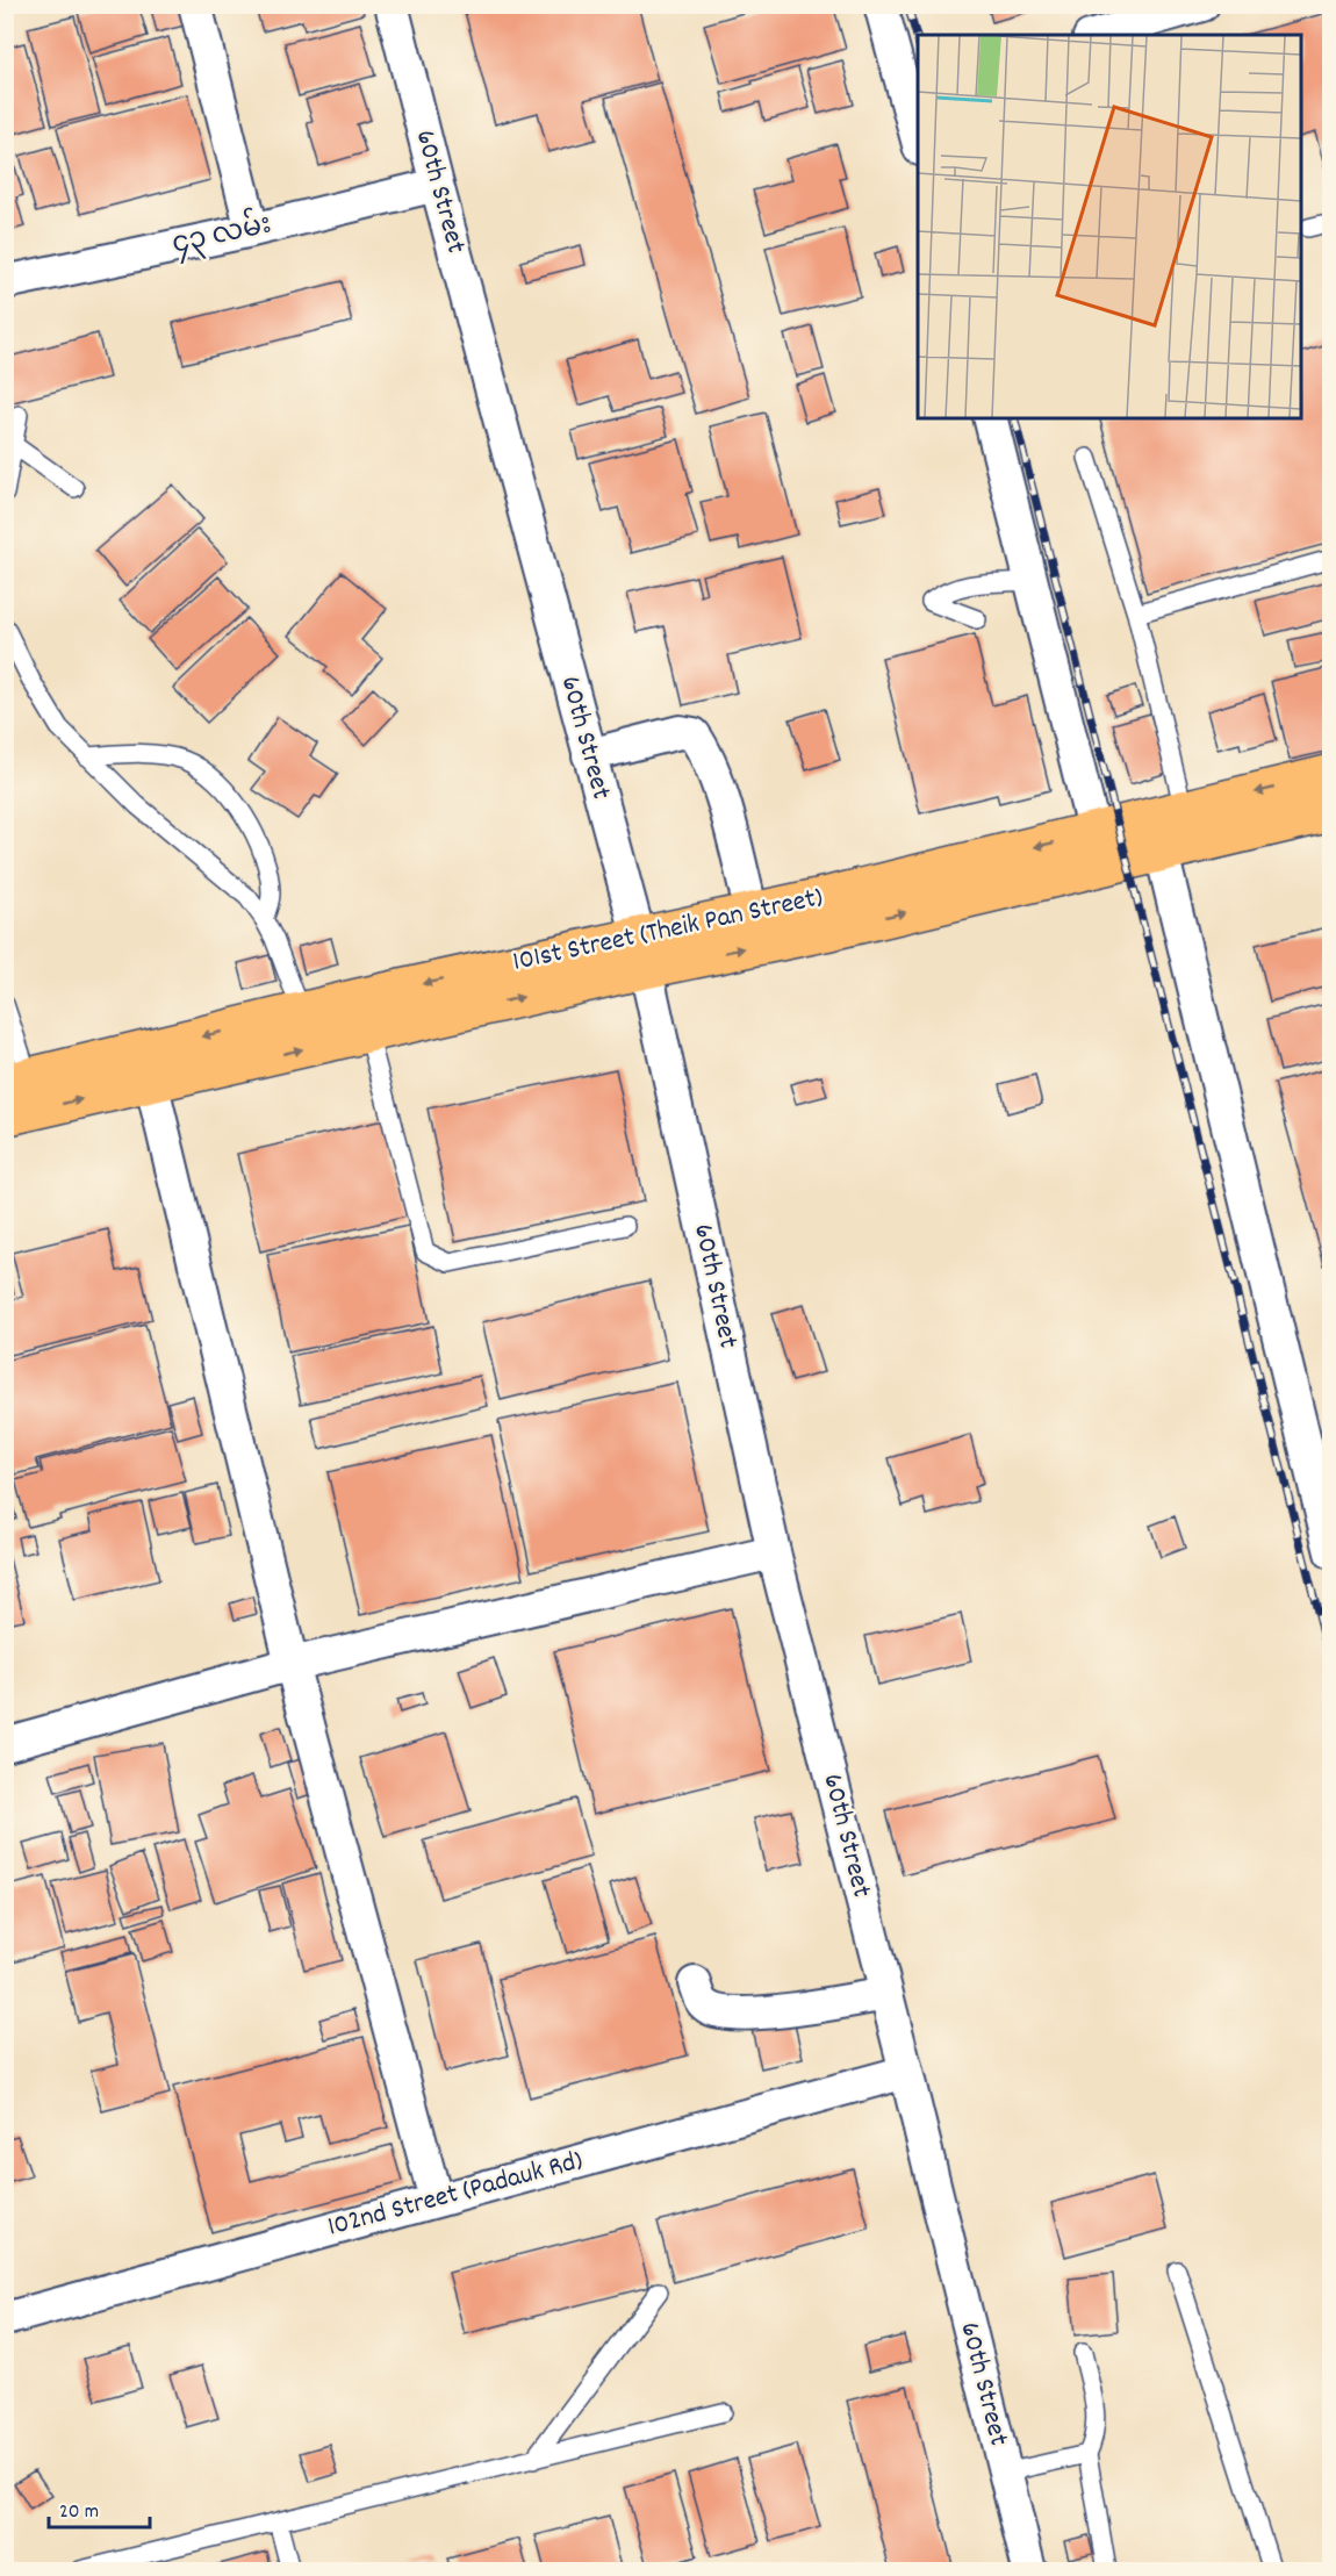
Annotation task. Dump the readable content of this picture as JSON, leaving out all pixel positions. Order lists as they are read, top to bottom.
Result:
{
  "streets": {
    "main road": ["101st Street (Theik Pan Street)"],
    "street": ["60th Street", "၄၃ လမ်း", "102nd Street (Padauk Rd)"]
  },
  "crossings": [
    ["60th Street", "၄၃ လမ်း"],
    ["60th Street", "101st Street (Theik Pan Street)"],
    ["60th Street", "102nd Street (Padauk Rd)"]
  ],
  "scale_bar": "20 m"
}
